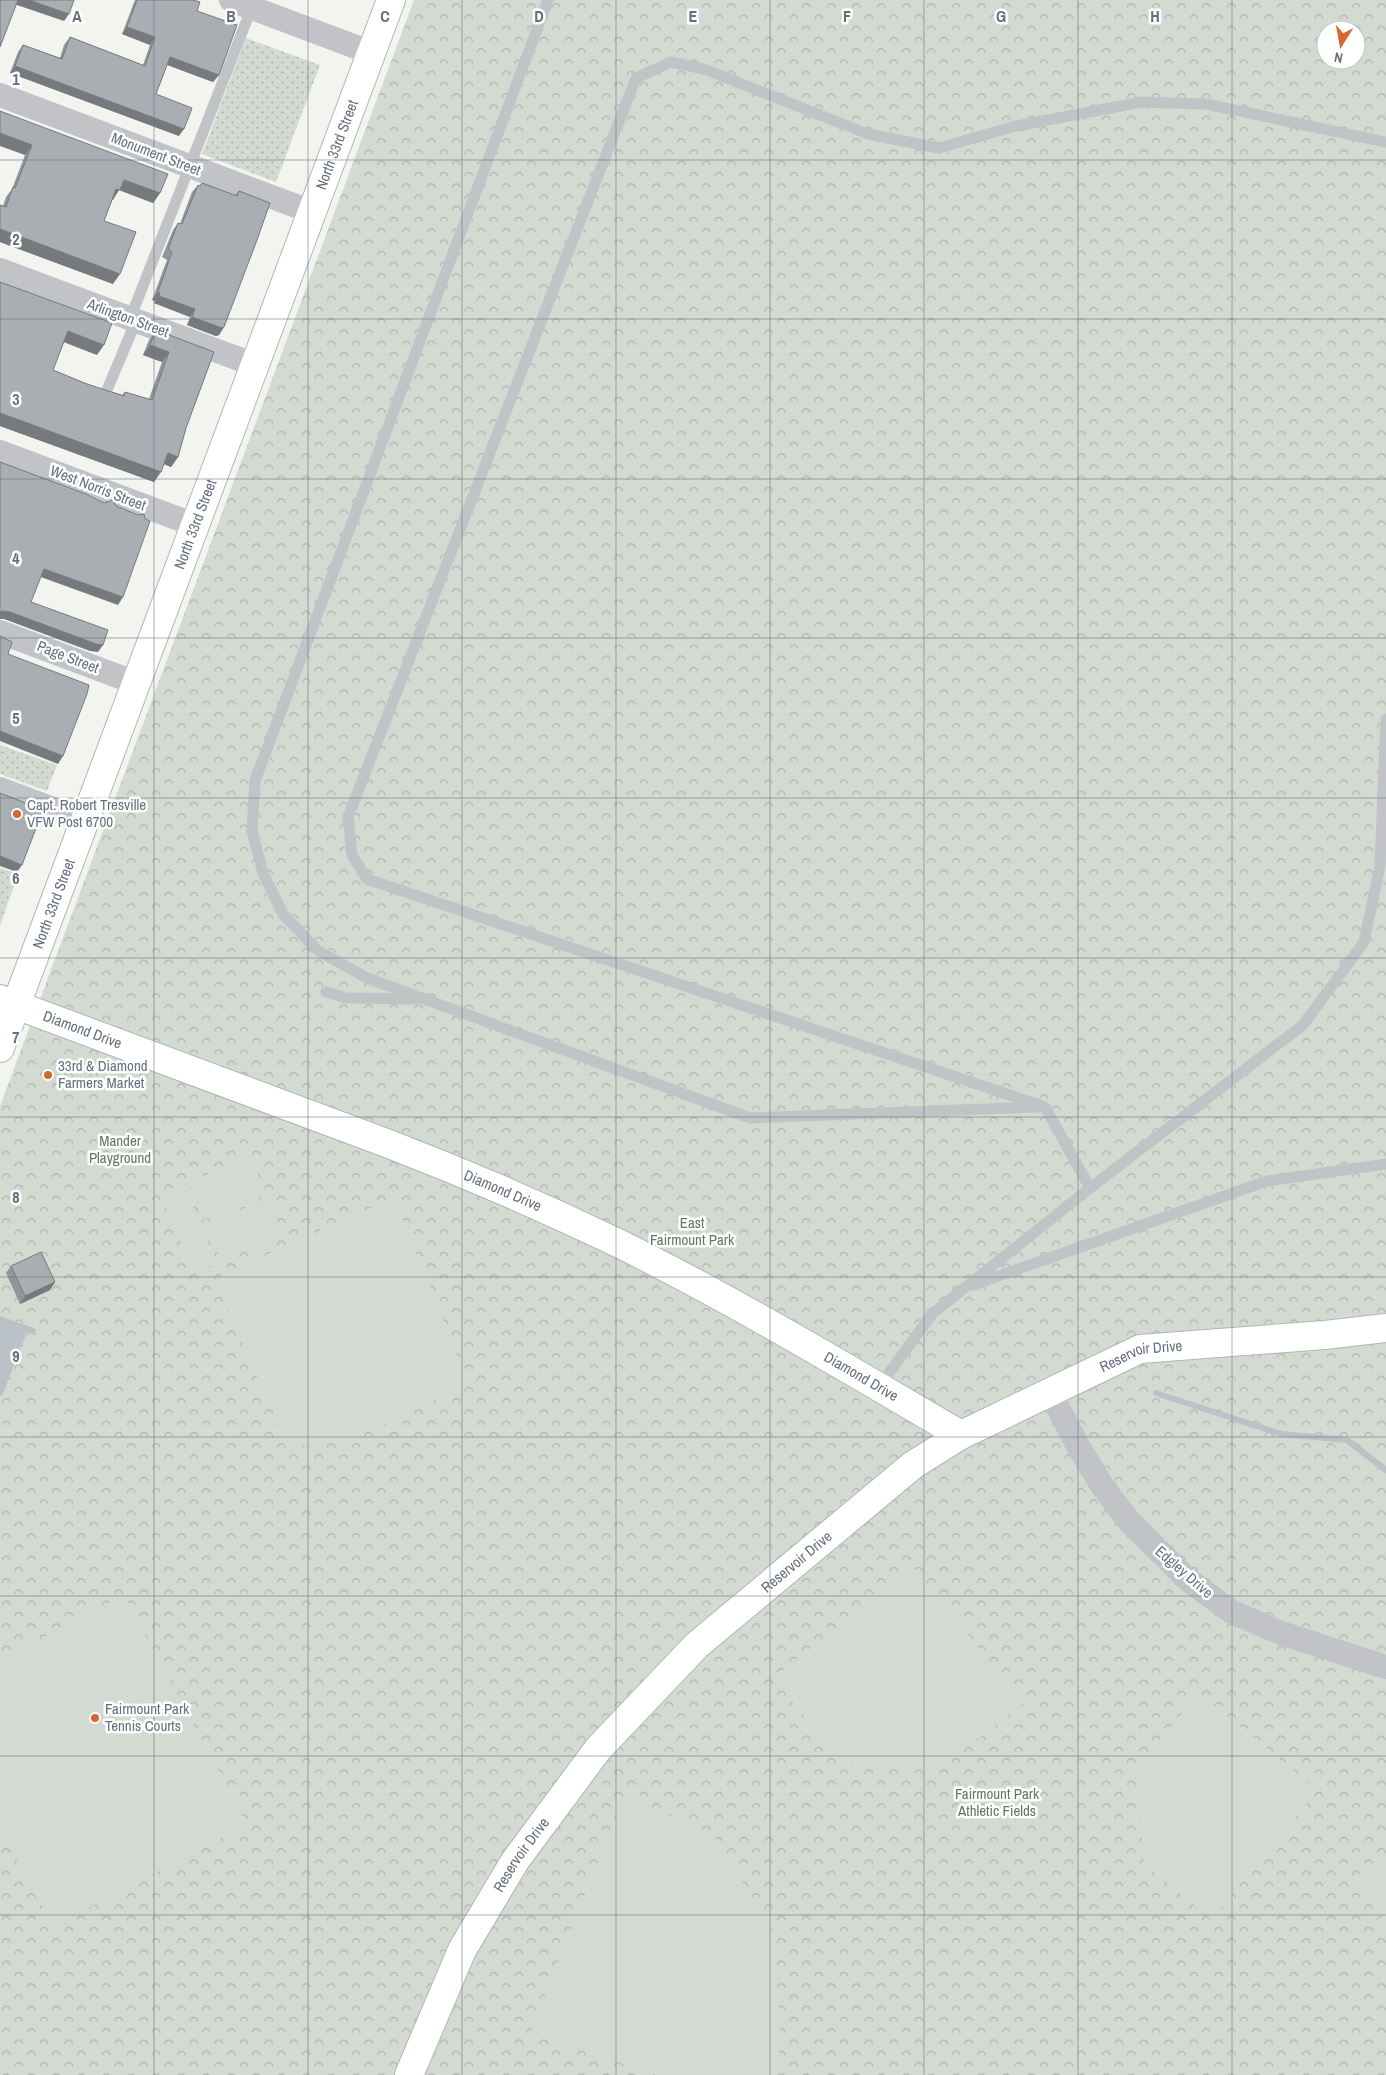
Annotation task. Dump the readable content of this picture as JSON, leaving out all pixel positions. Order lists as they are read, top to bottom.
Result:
{
  "streets": {
    "street": [
      "North 33rd Street",
      "Monument Street",
      "Arlington Street",
      "West Norris Street",
      "Page Street",
      "Diamond Drive",
      "Reservoir Drive",
      "Edgley Drive"
    ]
  },
  "crossings": [
    ["North 33rd Street", "Monument Street"],
    ["North 33rd Street", "Arlington Street"],
    ["North 33rd Street", "West Norris Street"],
    ["North 33rd Street", "Page Street"],
    ["North 33rd Street", "Diamond Drive"],
    ["Diamond Drive", "Reservoir Drive"],
    ["Reservoir Drive", "Edgley Drive"]
  ],
  "parks": ["Mander Playground", "East Fairmount Park", "Fairmount Park Athletic Fields"],
  "places": ["Capt. Robert Tresville VFW Post 6700", "33rd & Diamond Farmers Market", "Fairmount Park Tennis Courts"],
  "north": "bottom",
  "grid": {
    "columns": [
      "A",
      "B",
      "C",
      "D",
      "E",
      "F",
      "G",
      "H"
    ],
    "rows": [
      "1",
      "2",
      "3",
      "4",
      "5",
      "6",
      "7",
      "8",
      "9"
    ]
  }
}
